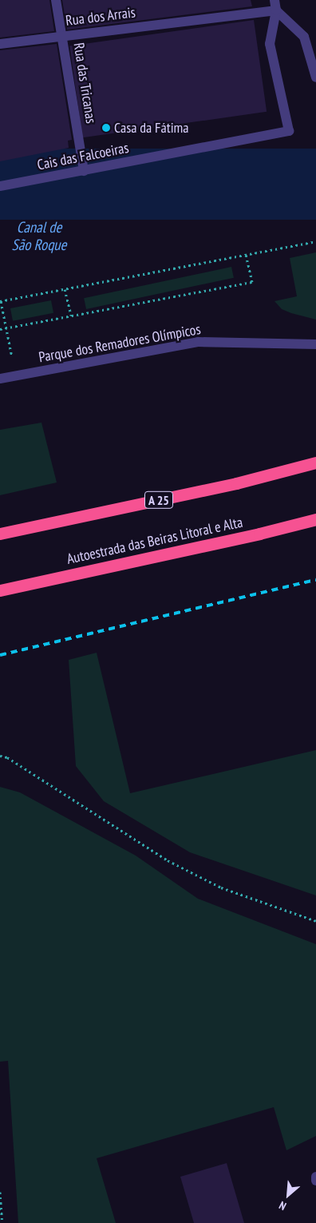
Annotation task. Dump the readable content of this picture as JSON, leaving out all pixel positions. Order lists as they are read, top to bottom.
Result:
{
  "streets": {
    "highway": ["A 25", "Autoestrada das Beiras Litoral e Alta"],
    "street": [
      "Rua dos Arrais",
      "Rua das Tricanas",
      "Cais das Falcoeiras",
      "Parque dos Remadores Olímpicos"
    ]
  },
  "crossings": [
    ["Rua dos Arrais", "Rua das Tricanas"],
    ["Rua dos Arrais", "Cais das Falcoeiras"],
    ["Rua das Tricanas", "Cais das Falcoeiras"]
  ],
  "water": ["Canal de São Roque"],
  "places": ["Casa da Fátima"],
  "north": "bottom left"
}
